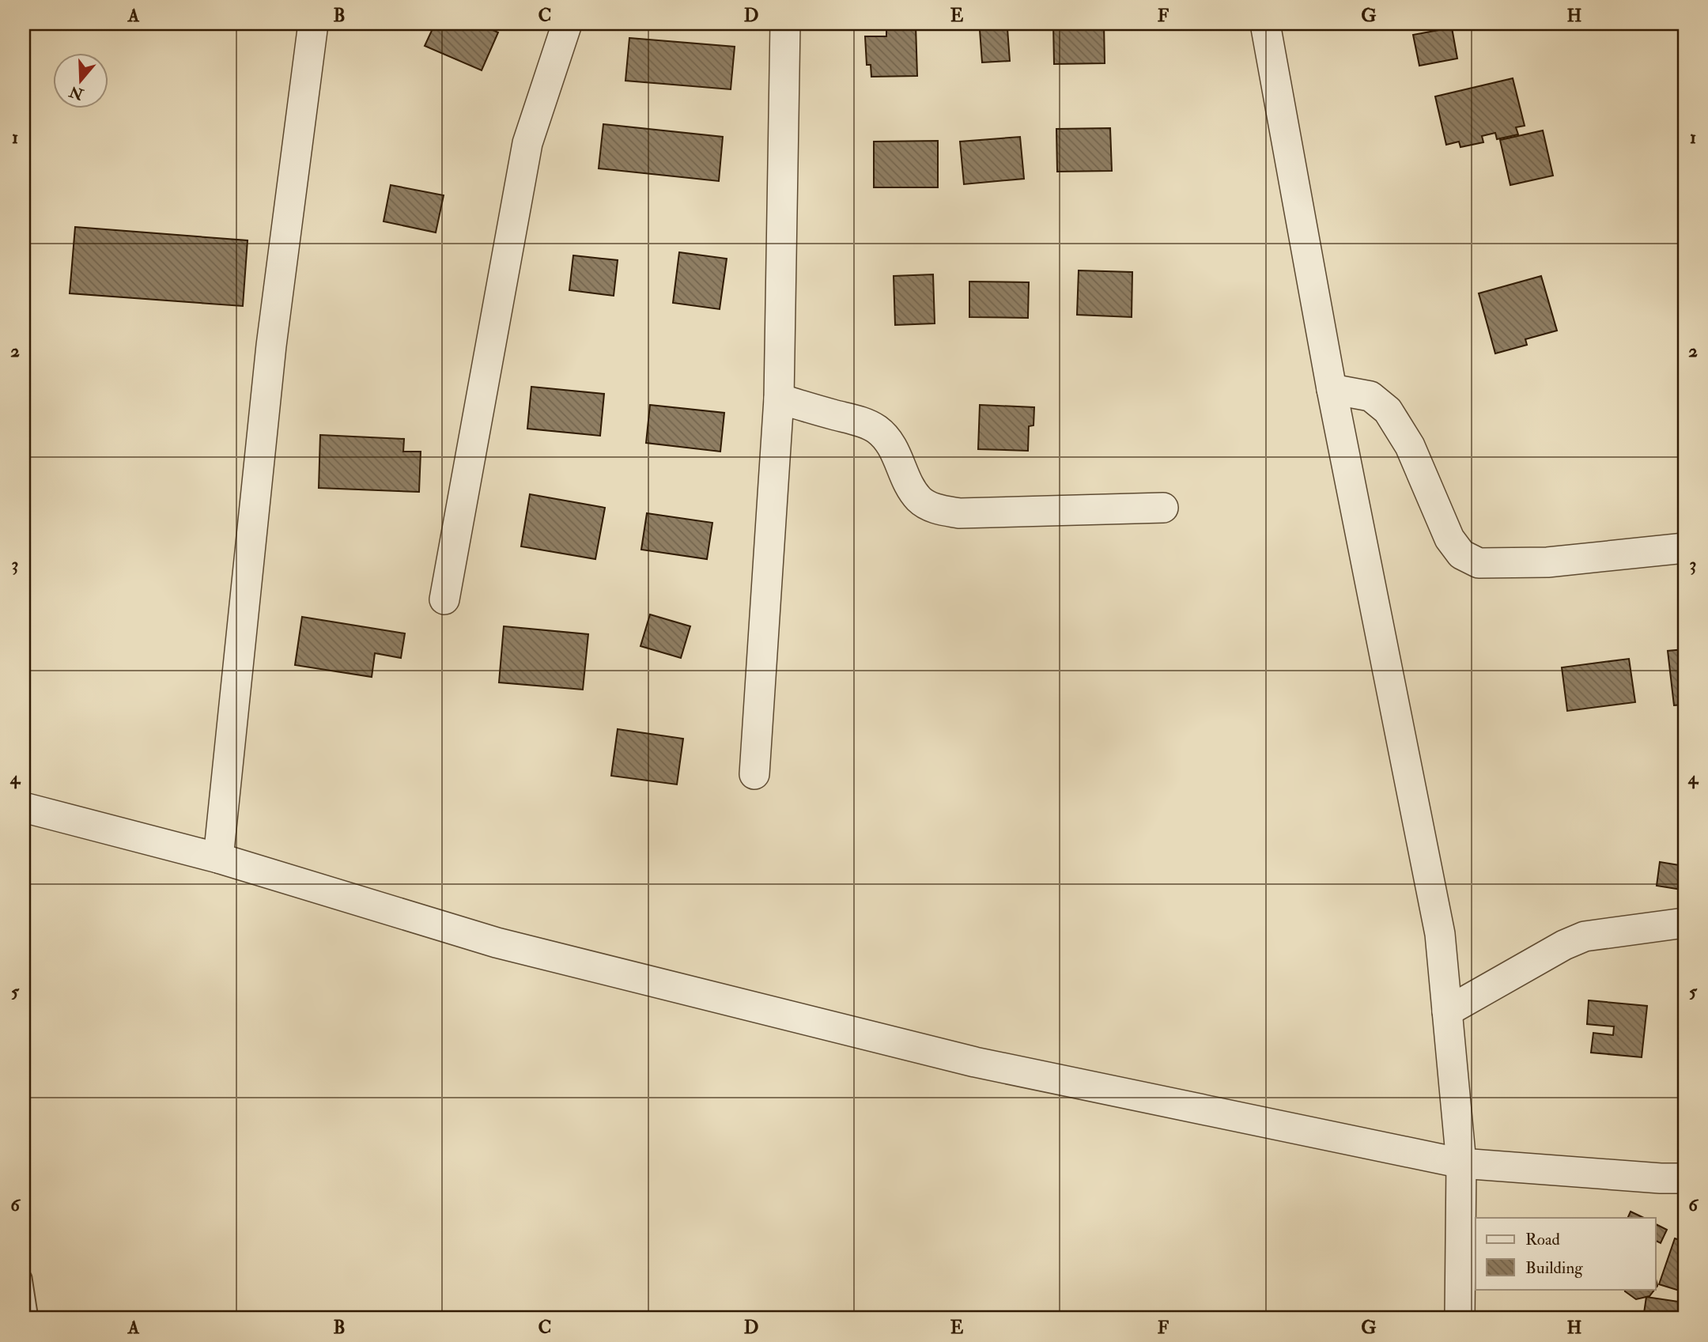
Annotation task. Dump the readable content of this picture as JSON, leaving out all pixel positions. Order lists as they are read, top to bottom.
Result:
{
  "legend": ["Road", "Building"],
  "north": "bottom",
  "grid": {
    "columns": [
      "A",
      "B",
      "C",
      "D",
      "E",
      "F",
      "G",
      "H"
    ],
    "rows": [
      "1",
      "2",
      "3",
      "4",
      "5",
      "6"
    ]
  }
}
